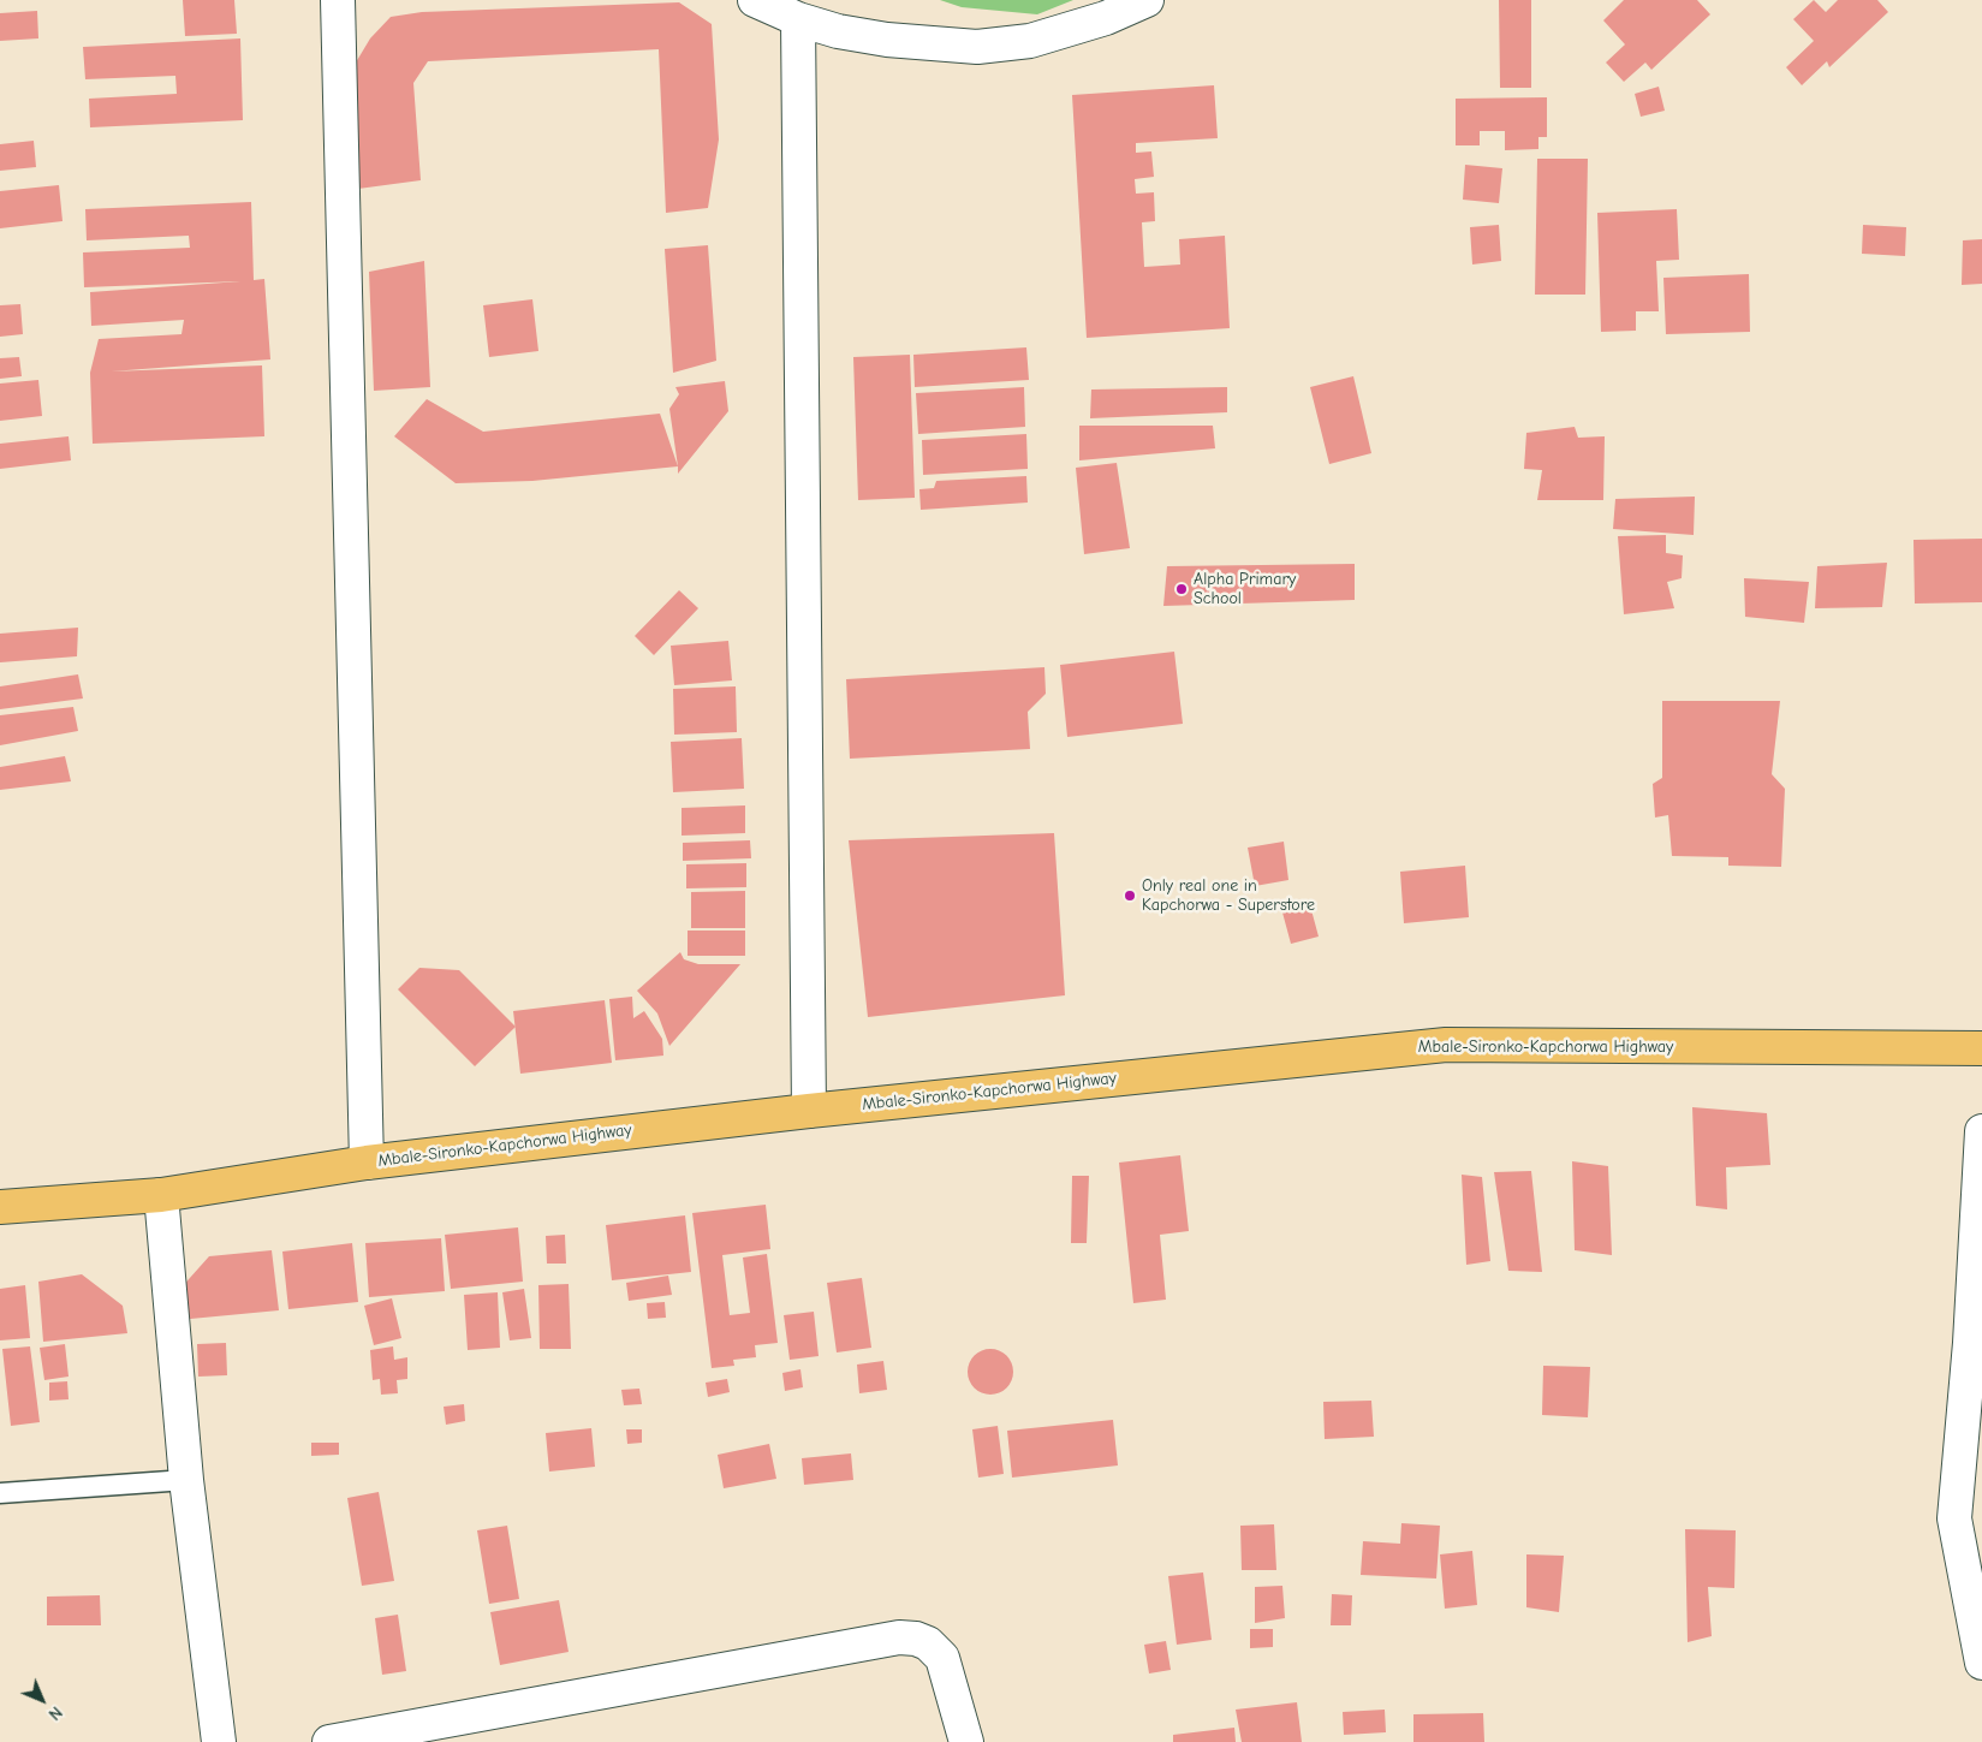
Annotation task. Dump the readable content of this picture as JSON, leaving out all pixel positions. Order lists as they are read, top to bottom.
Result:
{
  "streets": {
    "main road": ["Mbale-Sironko-Kapchorwa Highway"]
  },
  "places": ["Alpha Primary School", "Only real one in Kapchorwa - Superstore"],
  "north": "bottom right"
}
